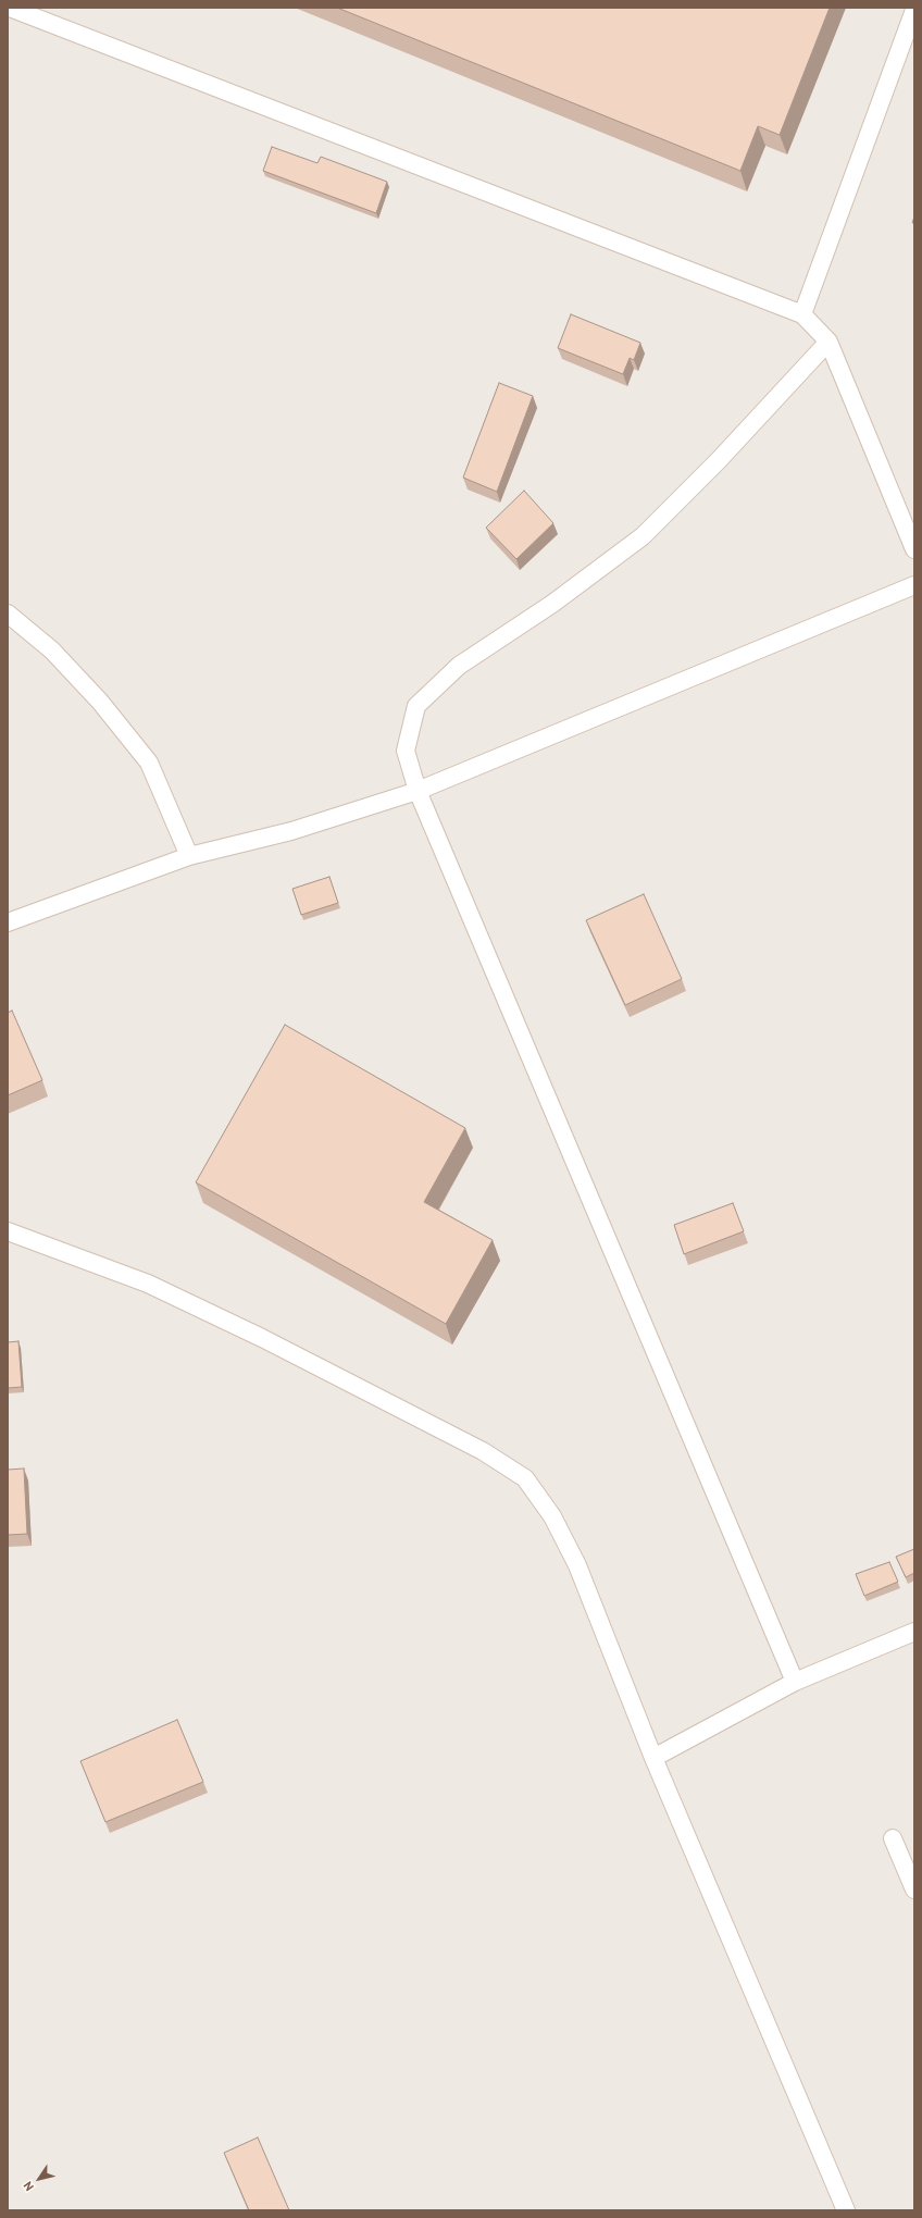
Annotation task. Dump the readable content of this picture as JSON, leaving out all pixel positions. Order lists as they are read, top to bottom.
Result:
{
  "north": "bottom left"
}
